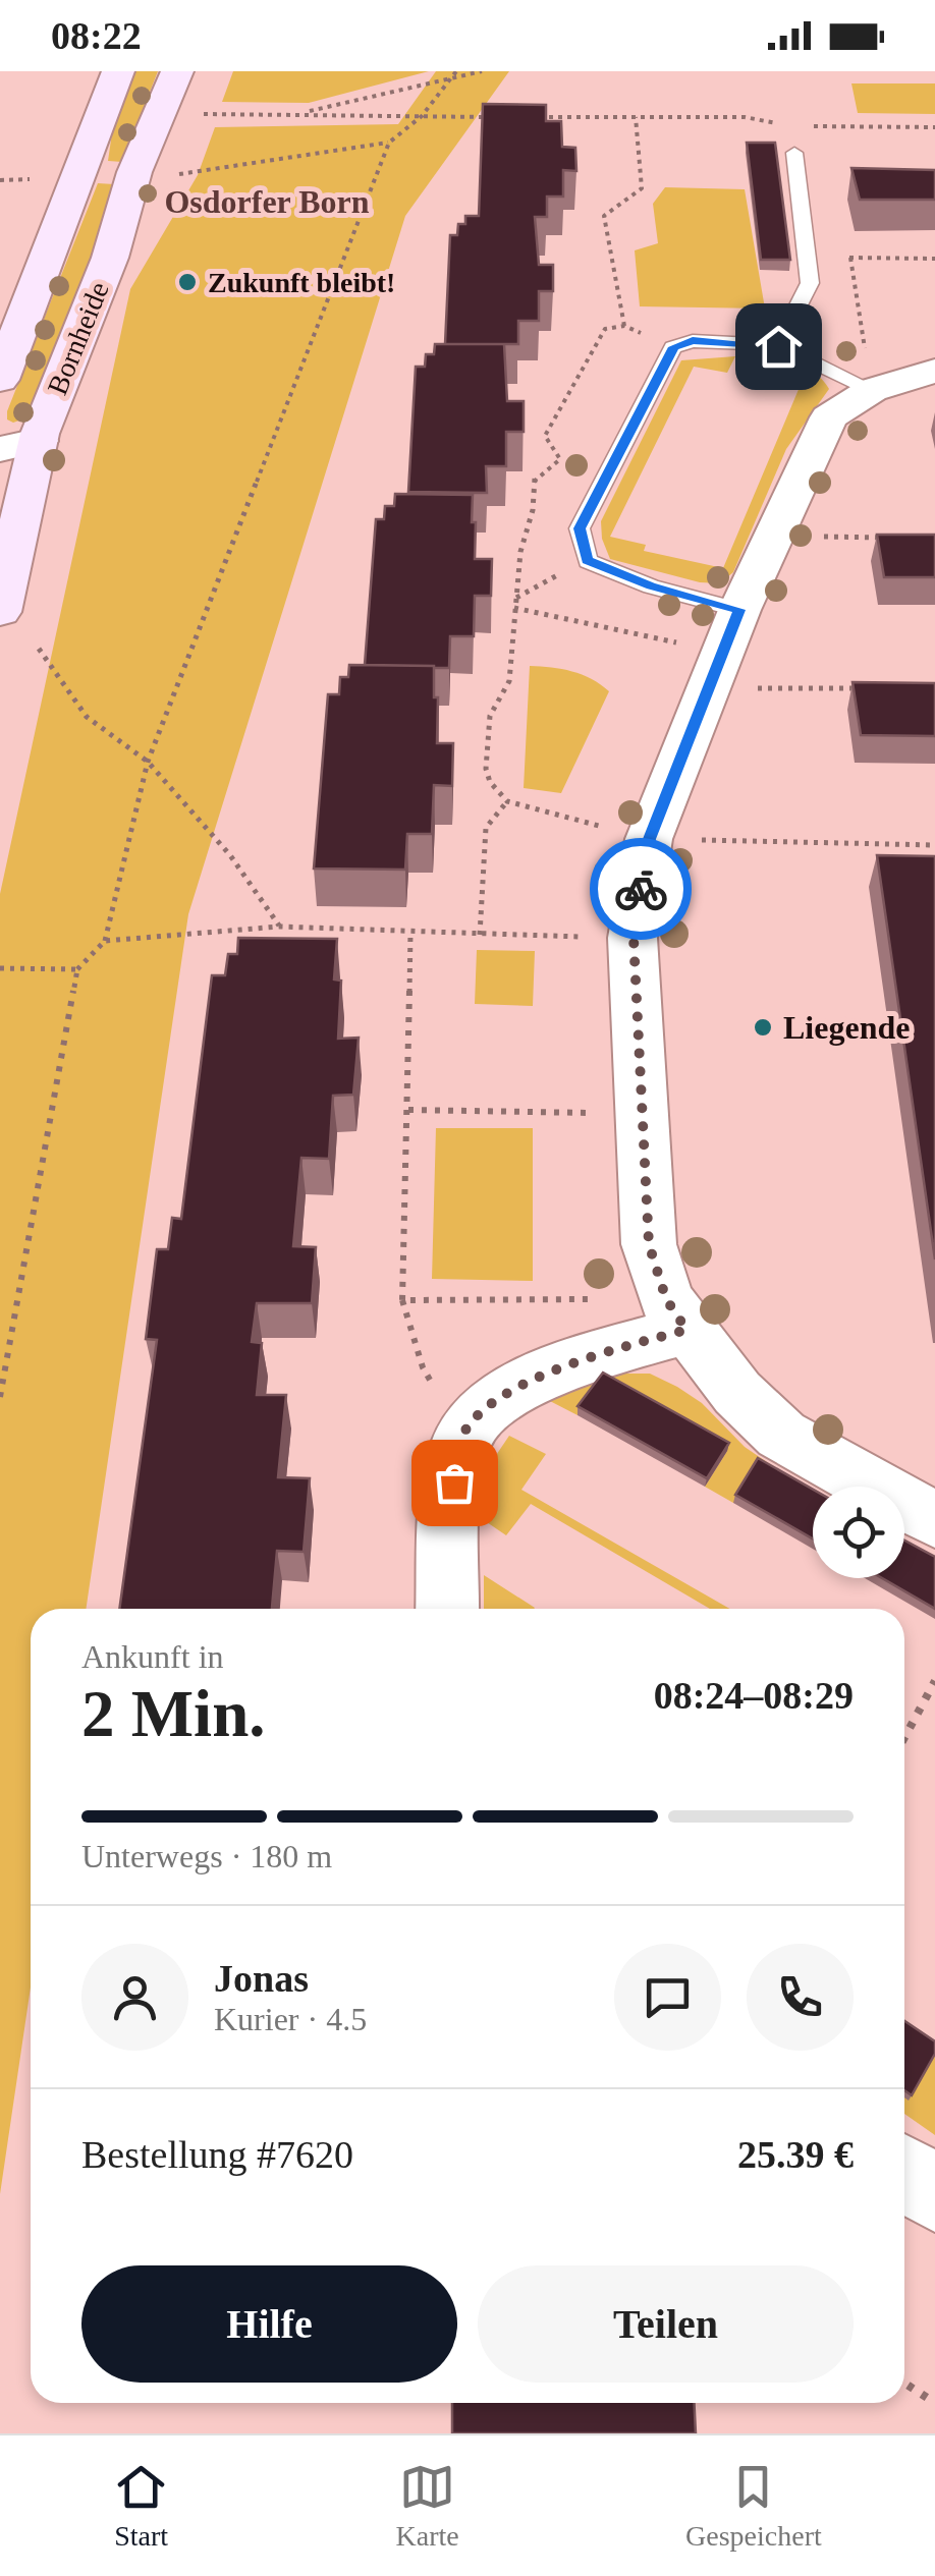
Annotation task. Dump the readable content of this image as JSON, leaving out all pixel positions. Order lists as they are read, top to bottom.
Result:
{
  "streets": {
    "street": ["Bornheide"]
  },
  "districts": ["Osdorfer Born"],
  "places": ["Zukunft bleibt!", "Liegende"],
  "page": {
    "status": "08:22",
    "heading": ["2 Min.", "Ankunft in", "08:24–08:29"],
    "panel": [
      "Jonas",
      "Kurier · 4.5",
      "Bestellung #7620",
      "25.39 €"
    ],
    "bar": "Unterwegs · 180 m",
    "buttons": ["Hilfe", "Teilen"],
    "tabs": ["Start", "Karte", "Gespeichert"]
  }
}
